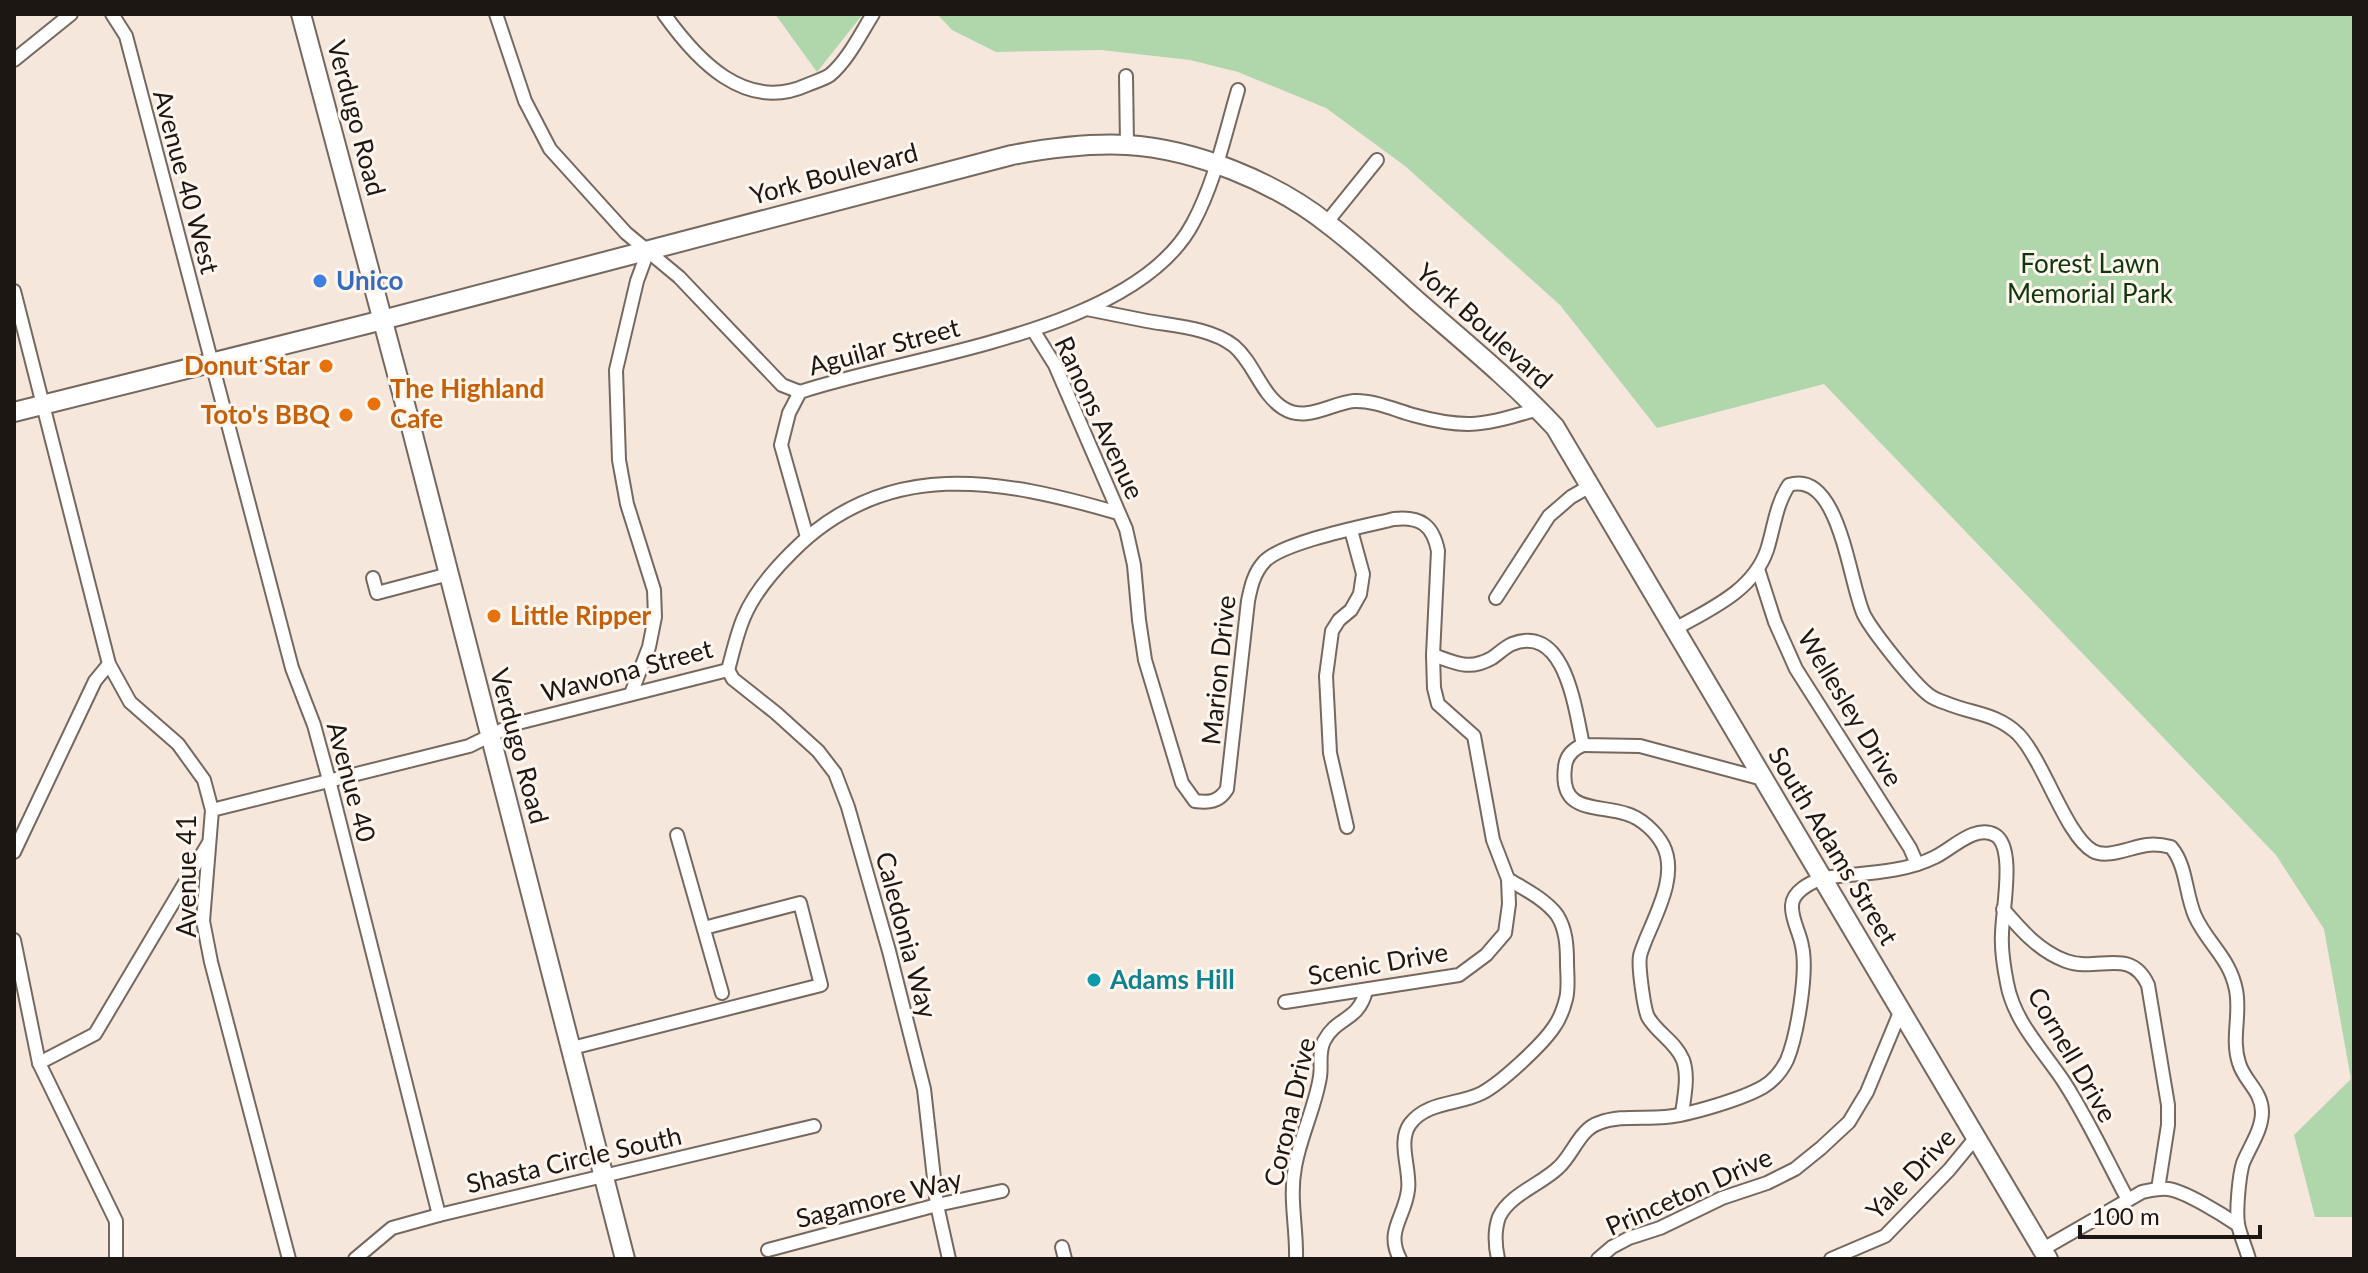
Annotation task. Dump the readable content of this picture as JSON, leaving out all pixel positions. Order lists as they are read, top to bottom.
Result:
{
  "streets": {
    "street": [
      "Verdugo Road",
      "York Boulevard",
      "Avenue 40 West",
      "Aguilar Street",
      "Ranons Avenue",
      "Marion Drive",
      "Wawona Street",
      "Wellesley Drive",
      "Avenue 40",
      "South Adams Street",
      "Avenue 41",
      "Caledonia Way",
      "Scenic Drive",
      "Cornell Drive",
      "Corona Drive",
      "Shasta Circle South",
      "Yale Drive",
      "Princeton Drive",
      "Sagamore Way"
    ]
  },
  "crossings": [
    ["Verdugo Road", "York Boulevard"],
    ["Verdugo Road", "Wawona Street"],
    ["Verdugo Road", "Shasta Circle South"],
    ["York Boulevard", "Avenue 40 West"],
    ["York Boulevard", "Ranons Avenue"],
    ["York Boulevard", "Avenue 40"],
    ["York Boulevard", "South Adams Street"],
    ["York Boulevard", "Avenue 41"],
    ["Avenue 40 West", "Avenue 40"],
    ["Aguilar Street", "Ranons Avenue"],
    ["Aguilar Street", "Wawona Street"],
    ["Ranons Avenue", "Marion Drive"],
    ["Ranons Avenue", "Wawona Street"],
    ["Marion Drive", "Scenic Drive"],
    ["Wawona Street", "Avenue 40"],
    ["Wawona Street", "Avenue 41"],
    ["Wawona Street", "Caledonia Way"],
    ["Wellesley Drive", "Cornell Drive"],
    ["Avenue 40", "Shasta Circle South"],
    ["South Adams Street", "Yale Drive"],
    ["South Adams Street", "Princeton Drive"],
    ["Caledonia Way", "Sagamore Way"],
    ["Scenic Drive", "Corona Drive"]
  ],
  "parks": ["Forest Lawn Memorial Park"],
  "places": [
    "Unico",
    "Donut Star",
    "The Highland Cafe",
    "Toto's BBQ",
    "Little Ripper",
    "Adams Hill"
  ],
  "scale_bar": "100 m"
}
